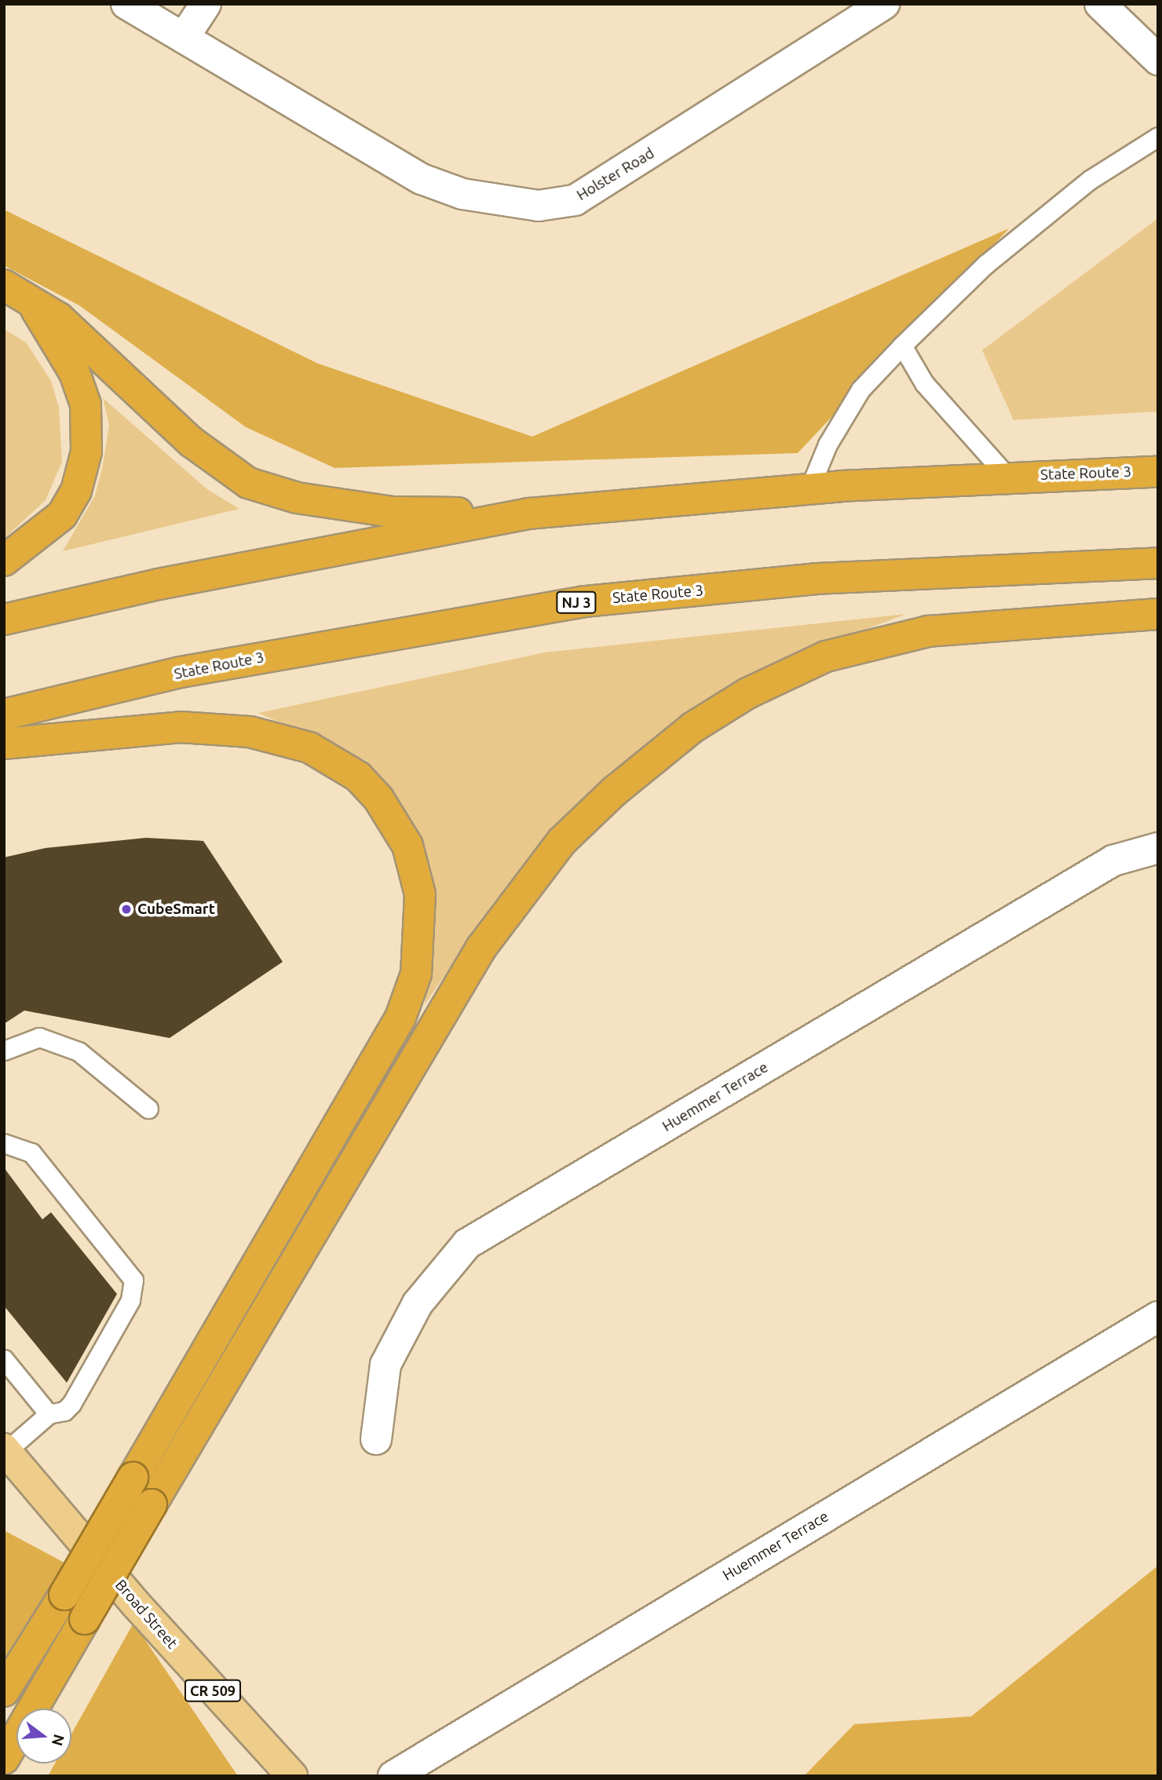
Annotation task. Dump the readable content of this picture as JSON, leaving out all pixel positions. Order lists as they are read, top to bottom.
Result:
{
  "streets": {
    "highway": ["State Route 3", "NJ 3"],
    "main road": ["Broad Street", "CR 509"],
    "street": ["Holster Road", "Huemmer Terrace"]
  },
  "places": ["CubeSmart"],
  "north": "right"
}
